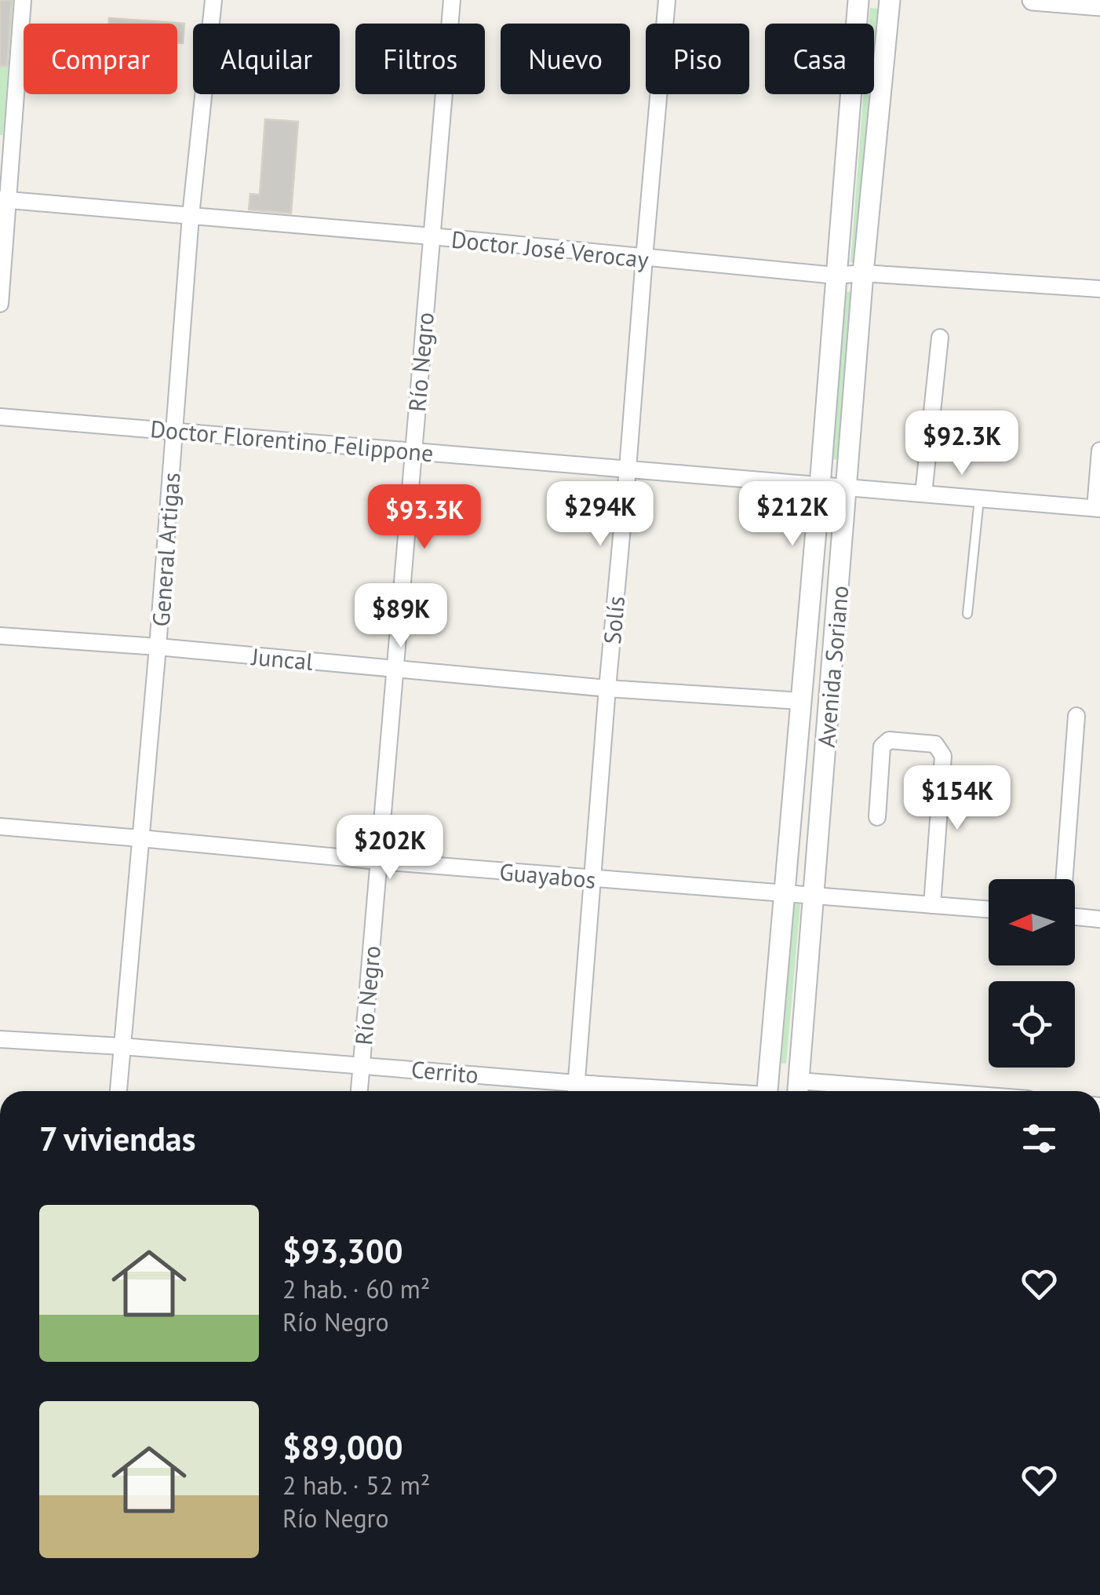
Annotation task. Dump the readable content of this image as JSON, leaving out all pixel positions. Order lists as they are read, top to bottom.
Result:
{
  "streets": {
    "street": [
      "Doctor José Verocay",
      "Río Negro",
      "Doctor Florentino Felippone",
      "General Artigas",
      "Solís",
      "Juncal",
      "Avenida Soriano",
      "Guayabos",
      "Cerrito"
    ]
  },
  "crossings": [
    ["Doctor José Verocay", "Río Negro"],
    ["Doctor José Verocay", "General Artigas"],
    ["Doctor José Verocay", "Solís"],
    ["Doctor José Verocay", "Avenida Soriano"],
    ["Río Negro", "Doctor Florentino Felippone"],
    ["Río Negro", "Juncal"],
    ["Río Negro", "Guayabos"],
    ["Río Negro", "Cerrito"],
    ["Doctor Florentino Felippone", "General Artigas"],
    ["Doctor Florentino Felippone", "Solís"],
    ["Doctor Florentino Felippone", "Avenida Soriano"],
    ["General Artigas", "Juncal"],
    ["General Artigas", "Guayabos"],
    ["General Artigas", "Cerrito"],
    ["Solís", "Juncal"],
    ["Solís", "Guayabos"],
    ["Solís", "Cerrito"],
    ["Juncal", "Avenida Soriano"],
    ["Avenida Soriano", "Guayabos"],
    ["Avenida Soriano", "Cerrito"]
  ],
  "north": "left",
  "page": {
    "chip": [
      "Comprar",
      "Alquilar",
      "Filtros",
      "Nuevo",
      "Piso",
      "Casa"
    ],
    "price": [
      "$92.3K",
      "$294K",
      "$212K",
      "$93.3K",
      "$89K",
      "$154K",
      "$202K"
    ],
    "heading": "7 viviendas",
    "list": [
      {
        "name": "$93,300",
        "note": "2 hab. · 60 m² · Río Negro"
      },
      {
        "name": "$89,000",
        "note": "2 hab. · 52 m² · Río Negro"
      }
    ]
  }
}
